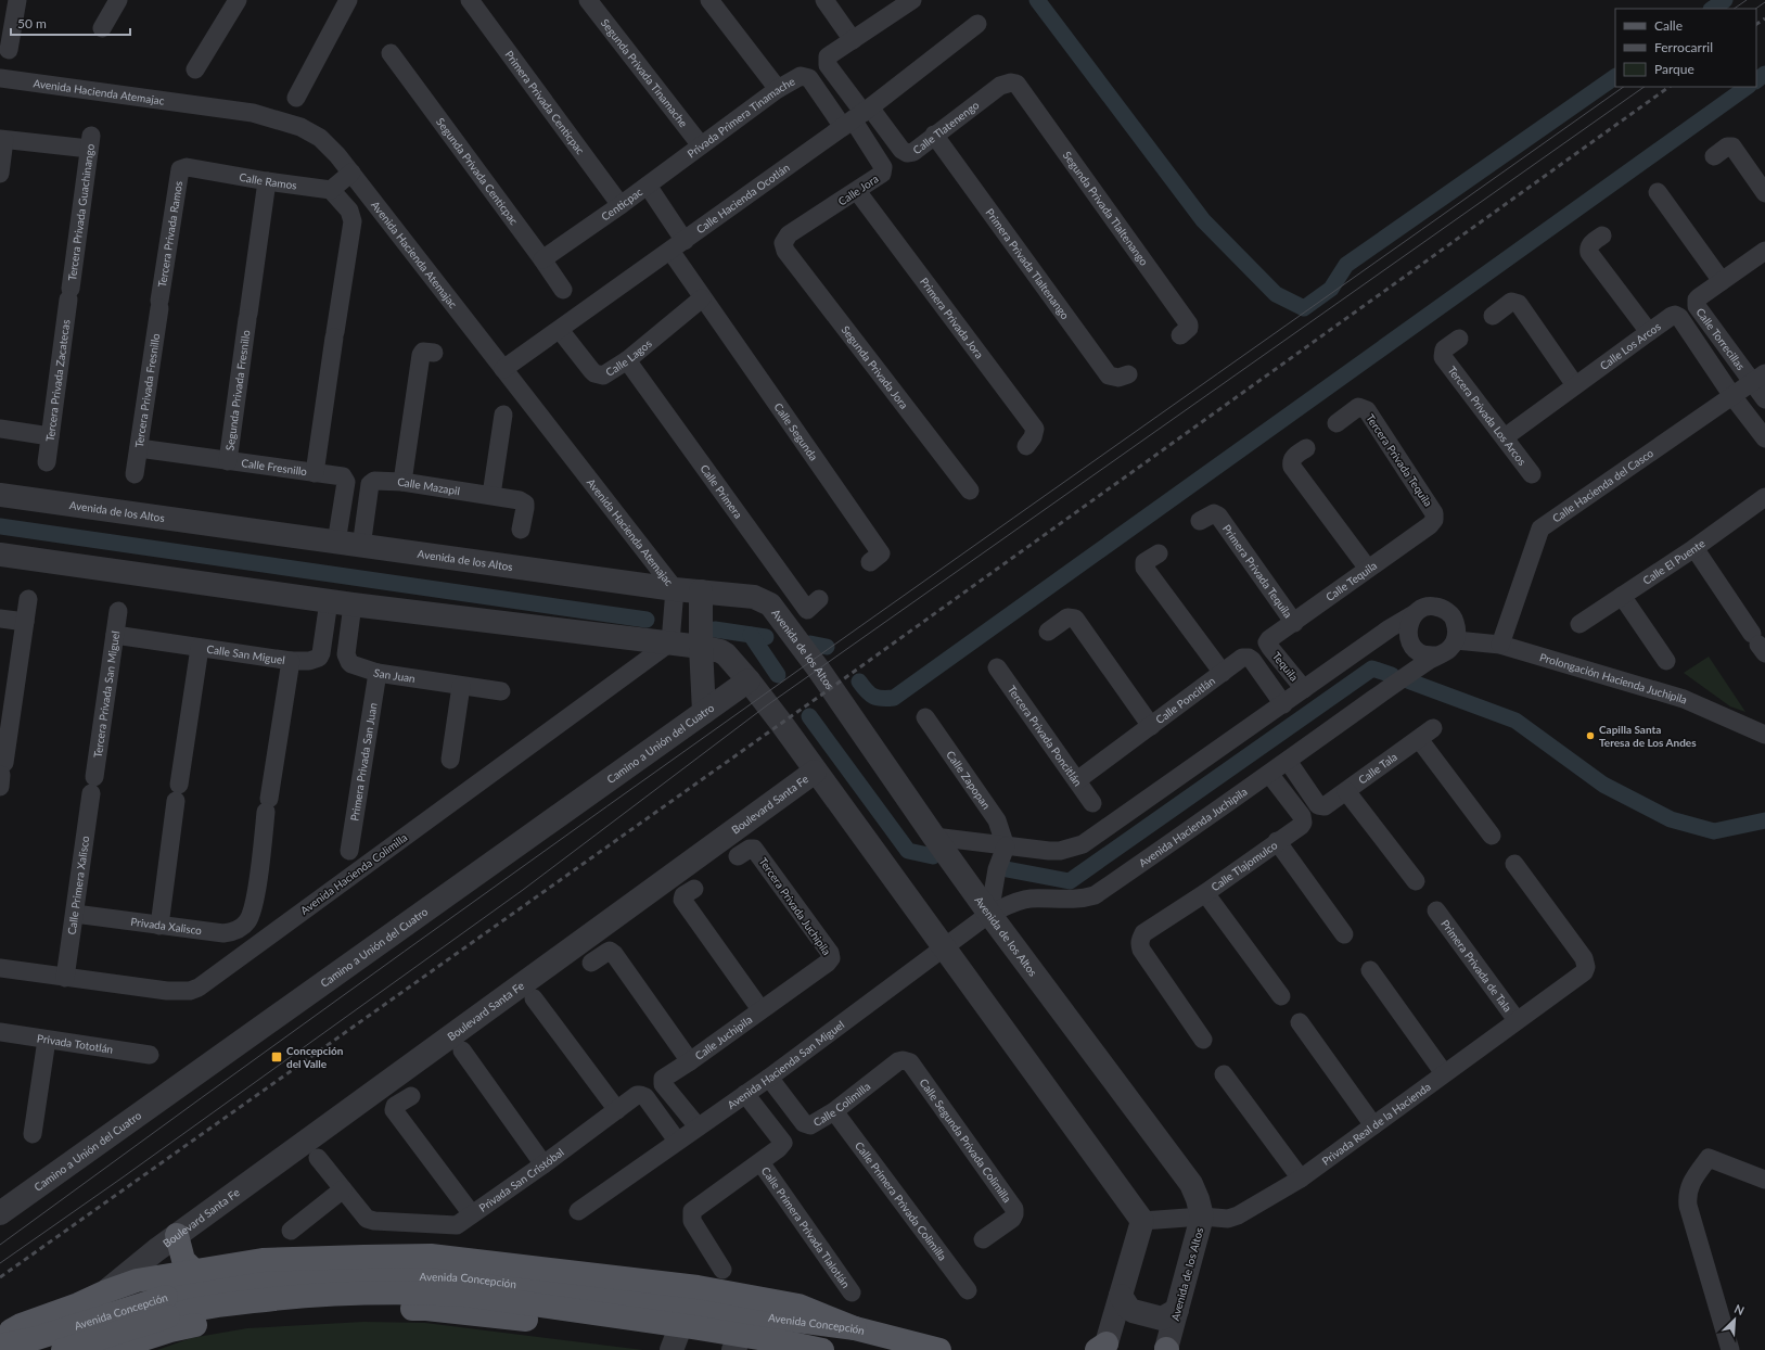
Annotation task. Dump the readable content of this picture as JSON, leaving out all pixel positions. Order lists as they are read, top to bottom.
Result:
{
  "streets": {
    "main road": ["Avenida Concepción"],
    "street": [
      "Segunda Privada Tinamache",
      "Avenida Hacienda Atemajac",
      "Primera Privada Centicpac",
      "Privada Primera Tinamache",
      "Calle Tlatenengo",
      "Segunda Privada Centicpac",
      "Calle Ramos",
      "Calle Jora",
      "Calle Hacienda Ocotlán",
      "Centicpac",
      "Segunda Privada Tlaltenango",
      "Tercera Privada Guachinango",
      "Tercera Privada Ramos",
      "Primera Privada Tlaltenango",
      "Primera Privada Jora",
      "Calle Torrecillas",
      "Calle Los Arcos",
      "Calle Lagos",
      "Segunda Privada Jora",
      "Tercera Privada Zacatecas",
      "Segunda Privada Fresnillo",
      "Tercera Privada Fresnillo",
      "Tercera Privada Los Arcos",
      "Calle Segunda",
      "Tercera Privada Tequila",
      "Calle Fresnillo",
      "Calle Mazapil",
      "Calle Hacienda del Casco",
      "Calle Primera",
      "Avenida de los Altos",
      "Calle El Puente",
      "Primera Privada Tequila",
      "Calle Tequila",
      "Calle San Miguel",
      "Tequila",
      "San Juan",
      "Prolongación Hacienda Juchipila",
      "Tercera Privada San Miguel",
      "Calle Poncitlán",
      "Tercera Privada Poncitlán",
      "Camino a Unión del Cuatro",
      "Primera Privada San Juan",
      "Calle Tala",
      "Calle Zapopan",
      "Boulevard Santa Fe",
      "Avenida Hacienda Juchipila",
      "Calle Tlajomulco",
      "Avenida Hacienda Colimilla",
      "Calle Primera Xalisco",
      "Tercera Privada Juchipila",
      "Privada Xalisco",
      "Primera Privada de Tala",
      "Calle Juchipila",
      "Privada Tototlán",
      "Avenida Hacienda San Miguel",
      "Calle Colimilla",
      "Privada Real de la Hacienda",
      "Calle Segunda Privada Colimilla",
      "Privada San Cristóbal",
      "Calle Primera Privada Colimilla",
      "Calle Primera Privada Tlalotlán"
    ]
  },
  "crossings": [
    ["Segunda Privada Tinamache", "Privada Primera Tinamache"],
    ["Avenida Hacienda Atemajac", "Calle Hacienda Ocotlán"],
    ["Avenida Hacienda Atemajac", "Avenida de los Altos"],
    ["Avenida Hacienda Atemajac", "Avenida Hacienda Colimilla"],
    ["Primera Privada Centicpac", "Centicpac"],
    ["Privada Primera Tinamache", "Calle Tlatenengo"],
    ["Privada Primera Tinamache", "Calle Jora"],
    ["Privada Primera Tinamache", "Calle Hacienda Ocotlán"],
    ["Privada Primera Tinamache", "Centicpac"],
    ["Calle Tlatenengo", "Calle Jora"],
    ["Calle Tlatenengo", "Calle Hacienda Ocotlán"],
    ["Calle Tlatenengo", "Segunda Privada Tlaltenango"],
    ["Calle Tlatenengo", "Primera Privada Tlaltenango"],
    ["Segunda Privada Centicpac", "Centicpac"],
    ["Calle Ramos", "Tercera Privada Ramos"],
    ["Calle Ramos", "Segunda Privada Fresnillo"],
    ["Calle Jora", "Calle Hacienda Ocotlán"],
    ["Calle Jora", "Primera Privada Jora"],
    ["Calle Jora", "Segunda Privada Jora"],
    ["Calle Hacienda Ocotlán", "Centicpac"],
    ["Calle Hacienda Ocotlán", "Calle Lagos"],
    ["Centicpac", "Calle Lagos"],
    ["Centicpac", "Calle Segunda"],
    ["Tercera Privada Guachinango", "Tercera Privada Zacatecas"],
    ["Tercera Privada Ramos", "Tercera Privada Fresnillo"],
    ["Calle Torrecillas", "Calle Hacienda del Casco"],
    ["Calle Los Arcos", "Tercera Privada Los Arcos"],
    ["Calle Los Arcos", "Calle Hacienda del Casco"],
    ["Calle Lagos", "Calle Segunda"],
    ["Calle Lagos", "Calle Primera"],
    ["Segunda Privada Fresnillo", "Calle Fresnillo"],
    ["Tercera Privada Fresnillo", "Calle Fresnillo"],
    ["Tercera Privada Tequila", "Calle Tequila"],
    ["Calle Fresnillo", "Avenida de los Altos"],
    ["Calle Mazapil", "Avenida de los Altos"],
    ["Calle Hacienda del Casco", "Prolongación Hacienda Juchipila"],
    ["Avenida de los Altos", "Avenida Hacienda Juchipila"],
    ["Avenida de los Altos", "Avenida Hacienda San Miguel"],
    ["Avenida de los Altos", "Privada Real de la Hacienda"],
    ["Primera Privada Tequila", "Calle Tequila"],
    ["Calle Tequila", "Tequila"],
    ["Calle San Miguel", "Tercera Privada San Miguel"],
    ["Calle San Miguel", "Privada Xalisco"],
    ["San Juan", "Primera Privada San Juan"],
    ["Prolongación Hacienda Juchipila", "Avenida Hacienda Juchipila"],
    ["Tercera Privada San Miguel", "Calle Primera Xalisco"],
    ["Calle Poncitlán", "Tercera Privada Poncitlán"],
    ["Calle Tala", "Avenida Hacienda Juchipila"],
    ["Avenida Hacienda Juchipila", "Calle Tlajomulco"],
    ["Avenida Hacienda Juchipila", "Avenida Hacienda San Miguel"],
    ["Avenida Hacienda Colimilla", "Calle Primera Xalisco"],
    ["Calle Primera Xalisco", "Privada Xalisco"],
    ["Tercera Privada Juchipila", "Calle Juchipila"],
    ["Primera Privada de Tala", "Privada Real de la Hacienda"],
    ["Calle Juchipila", "Avenida Hacienda San Miguel"],
    ["Avenida Hacienda San Miguel", "Calle Colimilla"],
    ["Avenida Hacienda San Miguel", "Privada San Cristóbal"],
    ["Calle Colimilla", "Calle Segunda Privada Colimilla"],
    ["Calle Colimilla", "Calle Primera Privada Colimilla"]
  ],
  "places": {
    "other": ["Capilla Santa Teresa de Los Andes"],
    "transit": ["Concepción del Valle"]
  },
  "legend": ["Calle", "Ferrocarril", "Parque"],
  "scale_bar": "50 m",
  "north": "top right"
}
